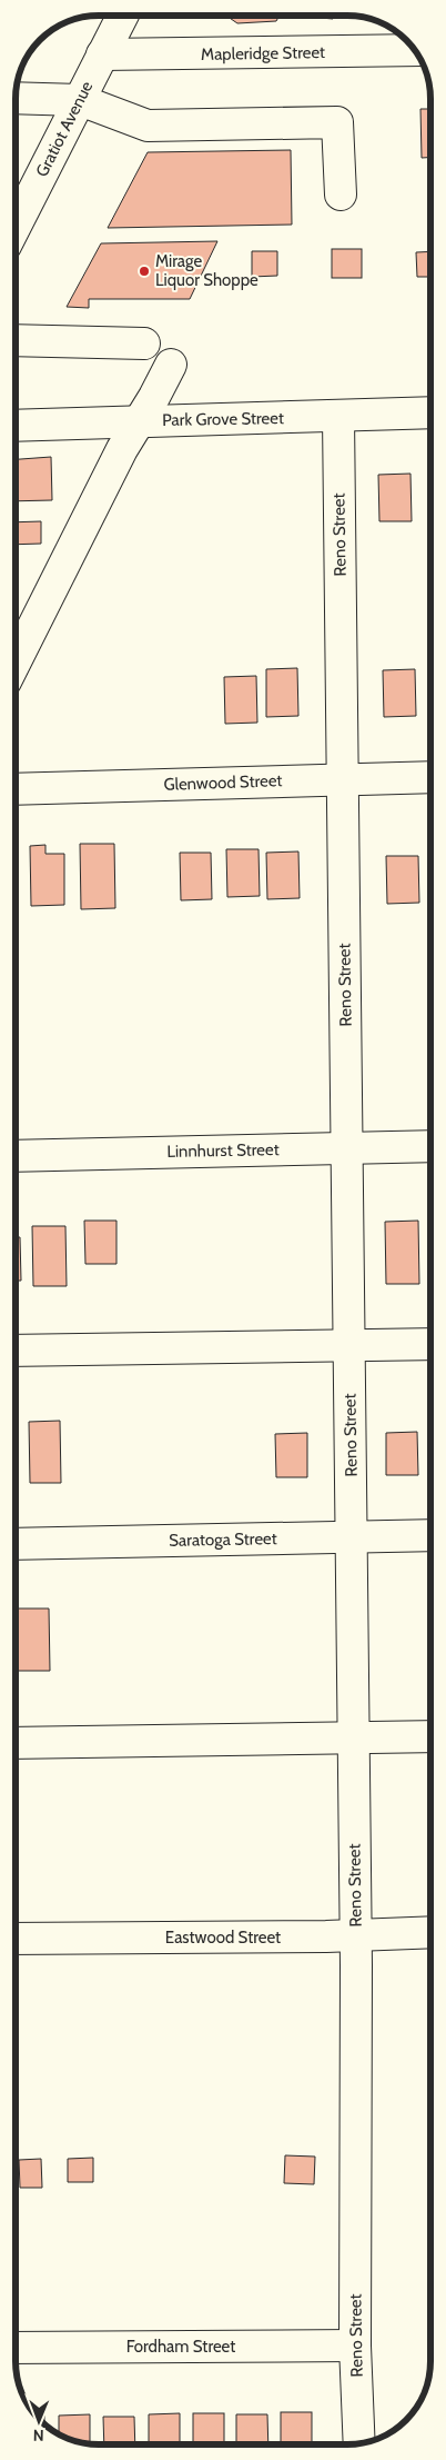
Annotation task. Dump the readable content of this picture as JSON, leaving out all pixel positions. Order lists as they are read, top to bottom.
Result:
{
  "streets": {
    "street": [
      "Mapleridge Street",
      "Gratiot Avenue",
      "Park Grove Street",
      "Reno Street",
      "Glenwood Street",
      "Linnhurst Street",
      "Saratoga Street",
      "Eastwood Street",
      "Fordham Street"
    ]
  },
  "crossings": [
    ["Mapleridge Street", "Gratiot Avenue"],
    ["Park Grove Street", "Reno Street"],
    ["Reno Street", "Glenwood Street"],
    ["Reno Street", "Linnhurst Street"],
    ["Reno Street", "Saratoga Street"],
    ["Reno Street", "Eastwood Street"],
    ["Reno Street", "Fordham Street"]
  ],
  "places": ["Mirage Liquor Shoppe"],
  "north": "bottom"
}
